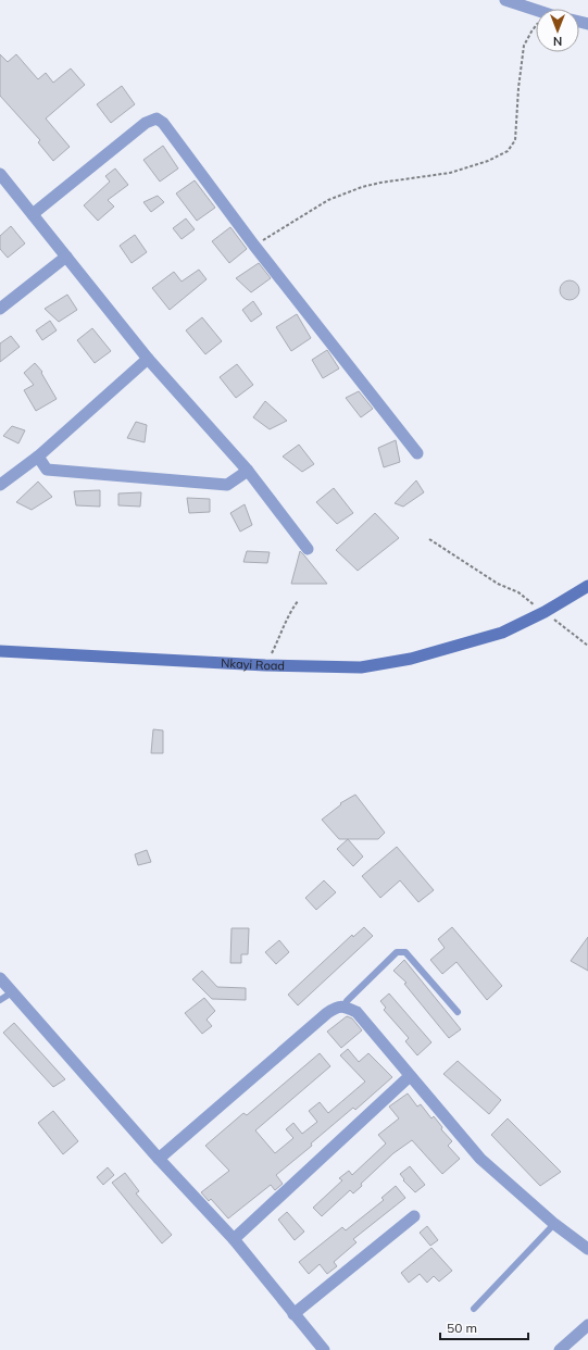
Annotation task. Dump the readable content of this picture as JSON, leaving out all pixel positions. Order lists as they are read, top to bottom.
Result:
{
  "streets": {
    "main road": ["Nkayi Road"]
  },
  "scale_bar": "50 m",
  "north": "bottom"
}
